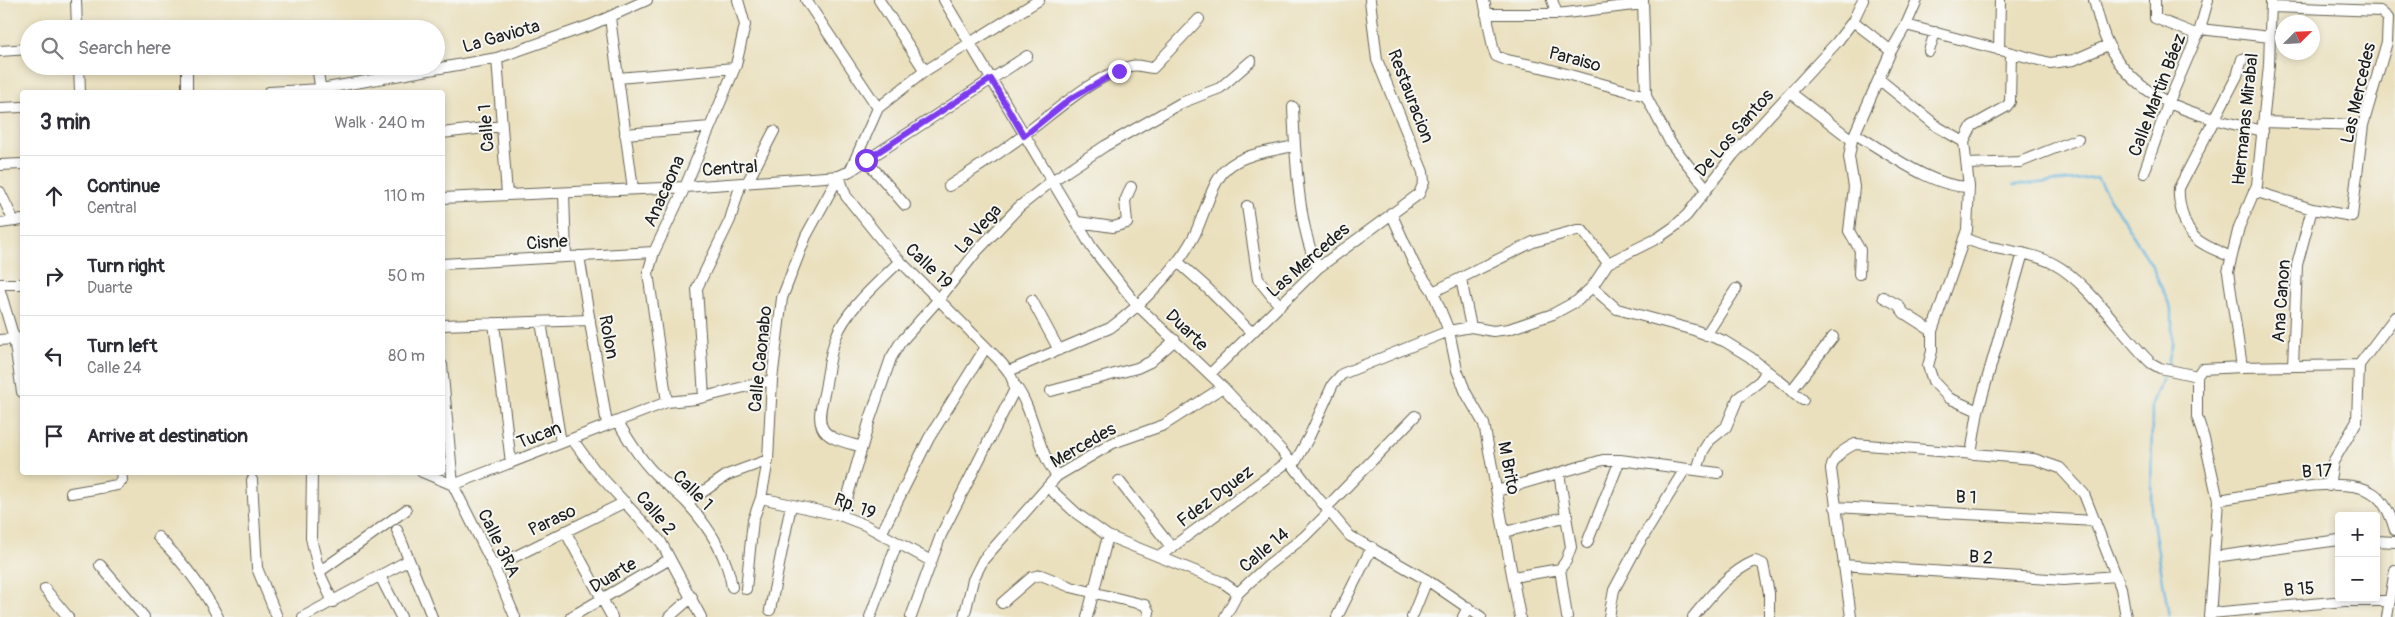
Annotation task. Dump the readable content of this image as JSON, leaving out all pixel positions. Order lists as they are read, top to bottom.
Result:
{
  "streets": {
    "street": [
      "La Gaviota",
      "Paraiso",
      "Las Mercedes",
      "Calle Martin Báez",
      "Restauracion",
      "Hermanas Mirabal",
      "Calle 1",
      "De Los Santos",
      "Central",
      "Anacaona",
      "La Vega",
      "Cisne",
      "Calle 19",
      "Ana Canon",
      "Duarte",
      "Rolon",
      "Calle Caonabo",
      "Tucan",
      "Mercedes",
      "M Brito",
      "B 17",
      "Fdez Dguez",
      "B 1",
      "Rp. 19",
      "Calle 2",
      "Paraso",
      "Calle 3RA",
      "Calle 14",
      "B 2",
      "B 15"
    ]
  },
  "crossings": [
    ["La Gaviota", "Calle 1"],
    ["Las Mercedes", "Restauracion"],
    ["Las Mercedes", "Hermanas Mirabal"],
    ["Las Mercedes", "Ana Canon"],
    ["Las Mercedes", "Duarte"],
    ["Las Mercedes", "M Brito"],
    ["Calle 1", "Central"],
    ["Calle 1", "Rolon"],
    ["Calle 1", "Tucan"],
    ["Central", "Anacaona"],
    ["Central", "Calle 19"],
    ["Central", "Duarte"],
    ["Central", "Calle Caonabo"],
    ["Anacaona", "Cisne"],
    ["Anacaona", "Tucan"],
    ["La Vega", "Calle 19"],
    ["La Vega", "Duarte"],
    ["La Vega", "Rp. 19"],
    ["Cisne", "Rolon"],
    ["Calle 19", "Calle Caonabo"],
    ["Duarte", "Mercedes"],
    ["Duarte", "Fdez Dguez"],
    ["Duarte", "Calle 2"],
    ["Duarte", "Calle 14"],
    ["Rolon", "Tucan"],
    ["Calle Caonabo", "Tucan"],
    ["Calle Caonabo", "Rp. 19"],
    ["Tucan", "Calle 2"],
    ["Tucan", "Calle 3RA"],
    ["Calle 2", "Paraso"],
    ["Paraso", "Calle 3RA"]
  ],
  "north": "top right",
  "page": {
    "search": "Search here",
    "heading": ["3 min", "Walk · 240 m"],
    "list": [
      ["Continue", "Central", "110 m"],
      ["Turn right", "Duarte", "50 m"],
      ["Turn left", "Calle 24", "80 m"],
      "Arrive at destination"
    ],
    "map_buttons": ["+", "−"]
  }
}
